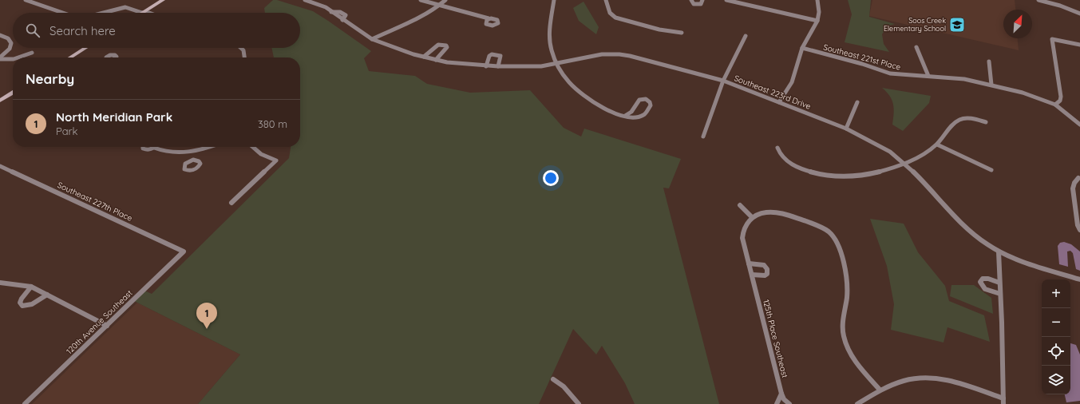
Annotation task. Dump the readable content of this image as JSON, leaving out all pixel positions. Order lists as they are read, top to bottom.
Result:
{
  "streets": {
    "street": [
      "Southeast 221st Place",
      "Southeast 223rd Drive",
      "Southeast 227th Place",
      "120th Avenue Southeast",
      "125th Place Southeast"
    ]
  },
  "crossings": [
    ["Southeast 227th Place", "120th Avenue Southeast"]
  ],
  "places": {
    "school or university": ["Soos Creek Elementary School"]
  },
  "north": "top right",
  "page": {
    "search": "Search here",
    "heading": "Nearby",
    "list": [
      {
        "mark": "1",
        "name": "North Meridian Park",
        "note": "Park",
        "value": "380 m"
      }
    ],
    "map_buttons": ["+", "−"],
    "pins": "1"
  }
}
